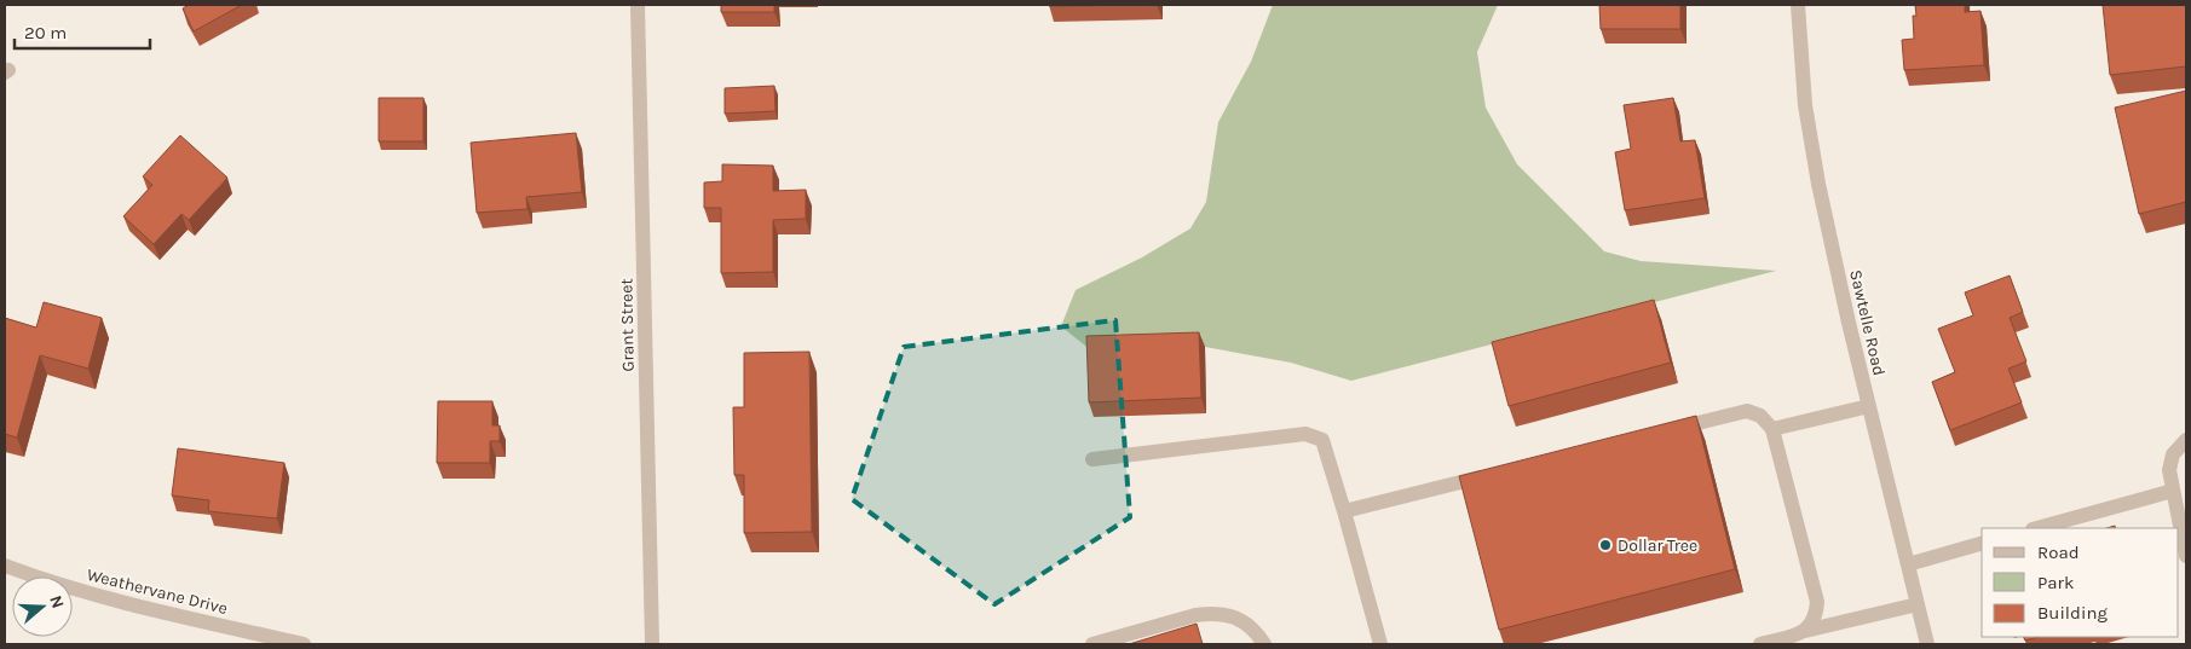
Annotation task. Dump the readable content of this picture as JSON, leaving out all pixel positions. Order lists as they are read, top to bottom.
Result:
{
  "streets": {
    "street": ["Sawtelle Road", "Grant Street", "Weathervane Drive"]
  },
  "places": ["Dollar Tree"],
  "legend": ["Road", "Park", "Building"],
  "scale_bar": "20 m",
  "north": "right"
}
